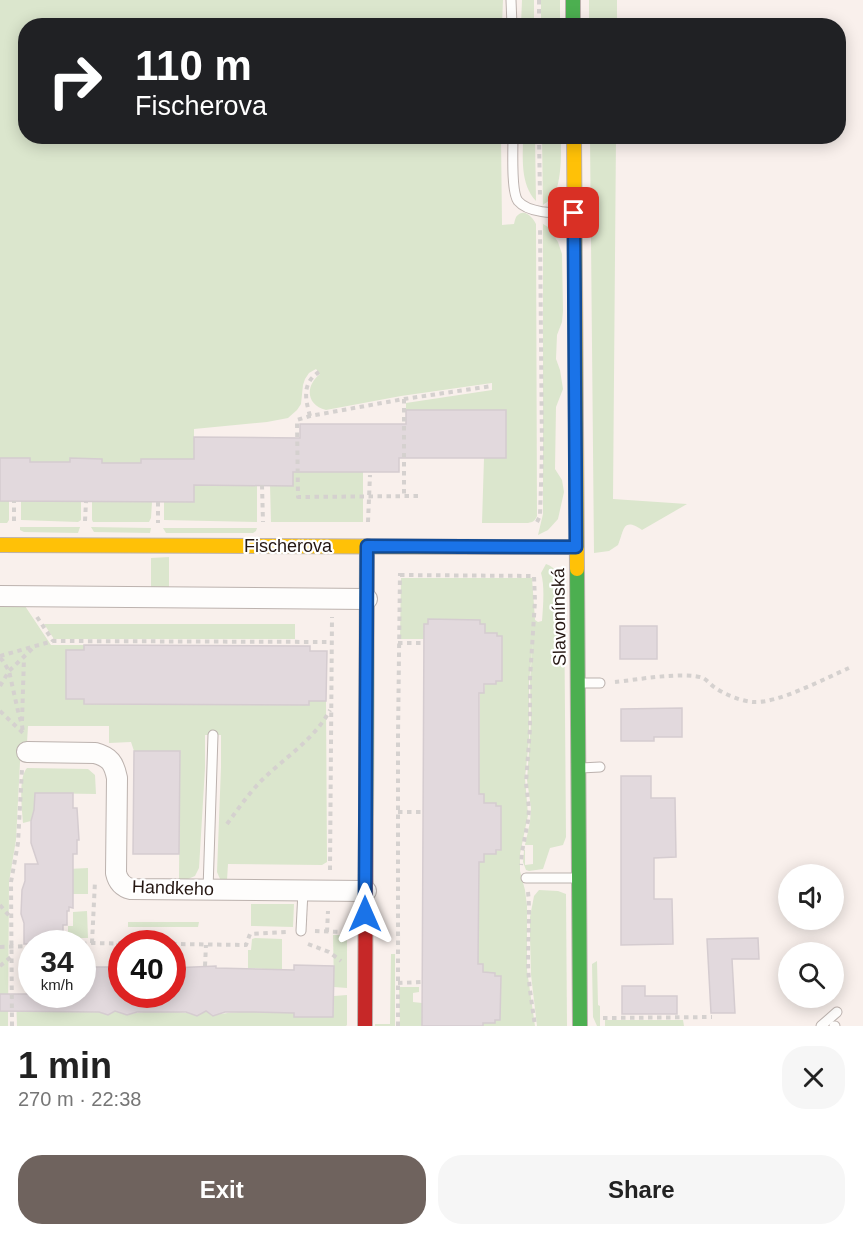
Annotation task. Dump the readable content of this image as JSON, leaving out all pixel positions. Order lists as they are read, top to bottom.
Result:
{
  "streets": {
    "street": ["Fischerova", "Slavonínská", "Handkeho"]
  },
  "crossings": [
    ["Fischerova", "Slavonínská"]
  ],
  "page": {
    "turn": ["110 m", "Fischerova"],
    "speed": "34 km/h",
    "limit": "40",
    "heading": ["1 min", "270 m · 22:38"],
    "buttons": ["Exit", "Share"]
  }
}
